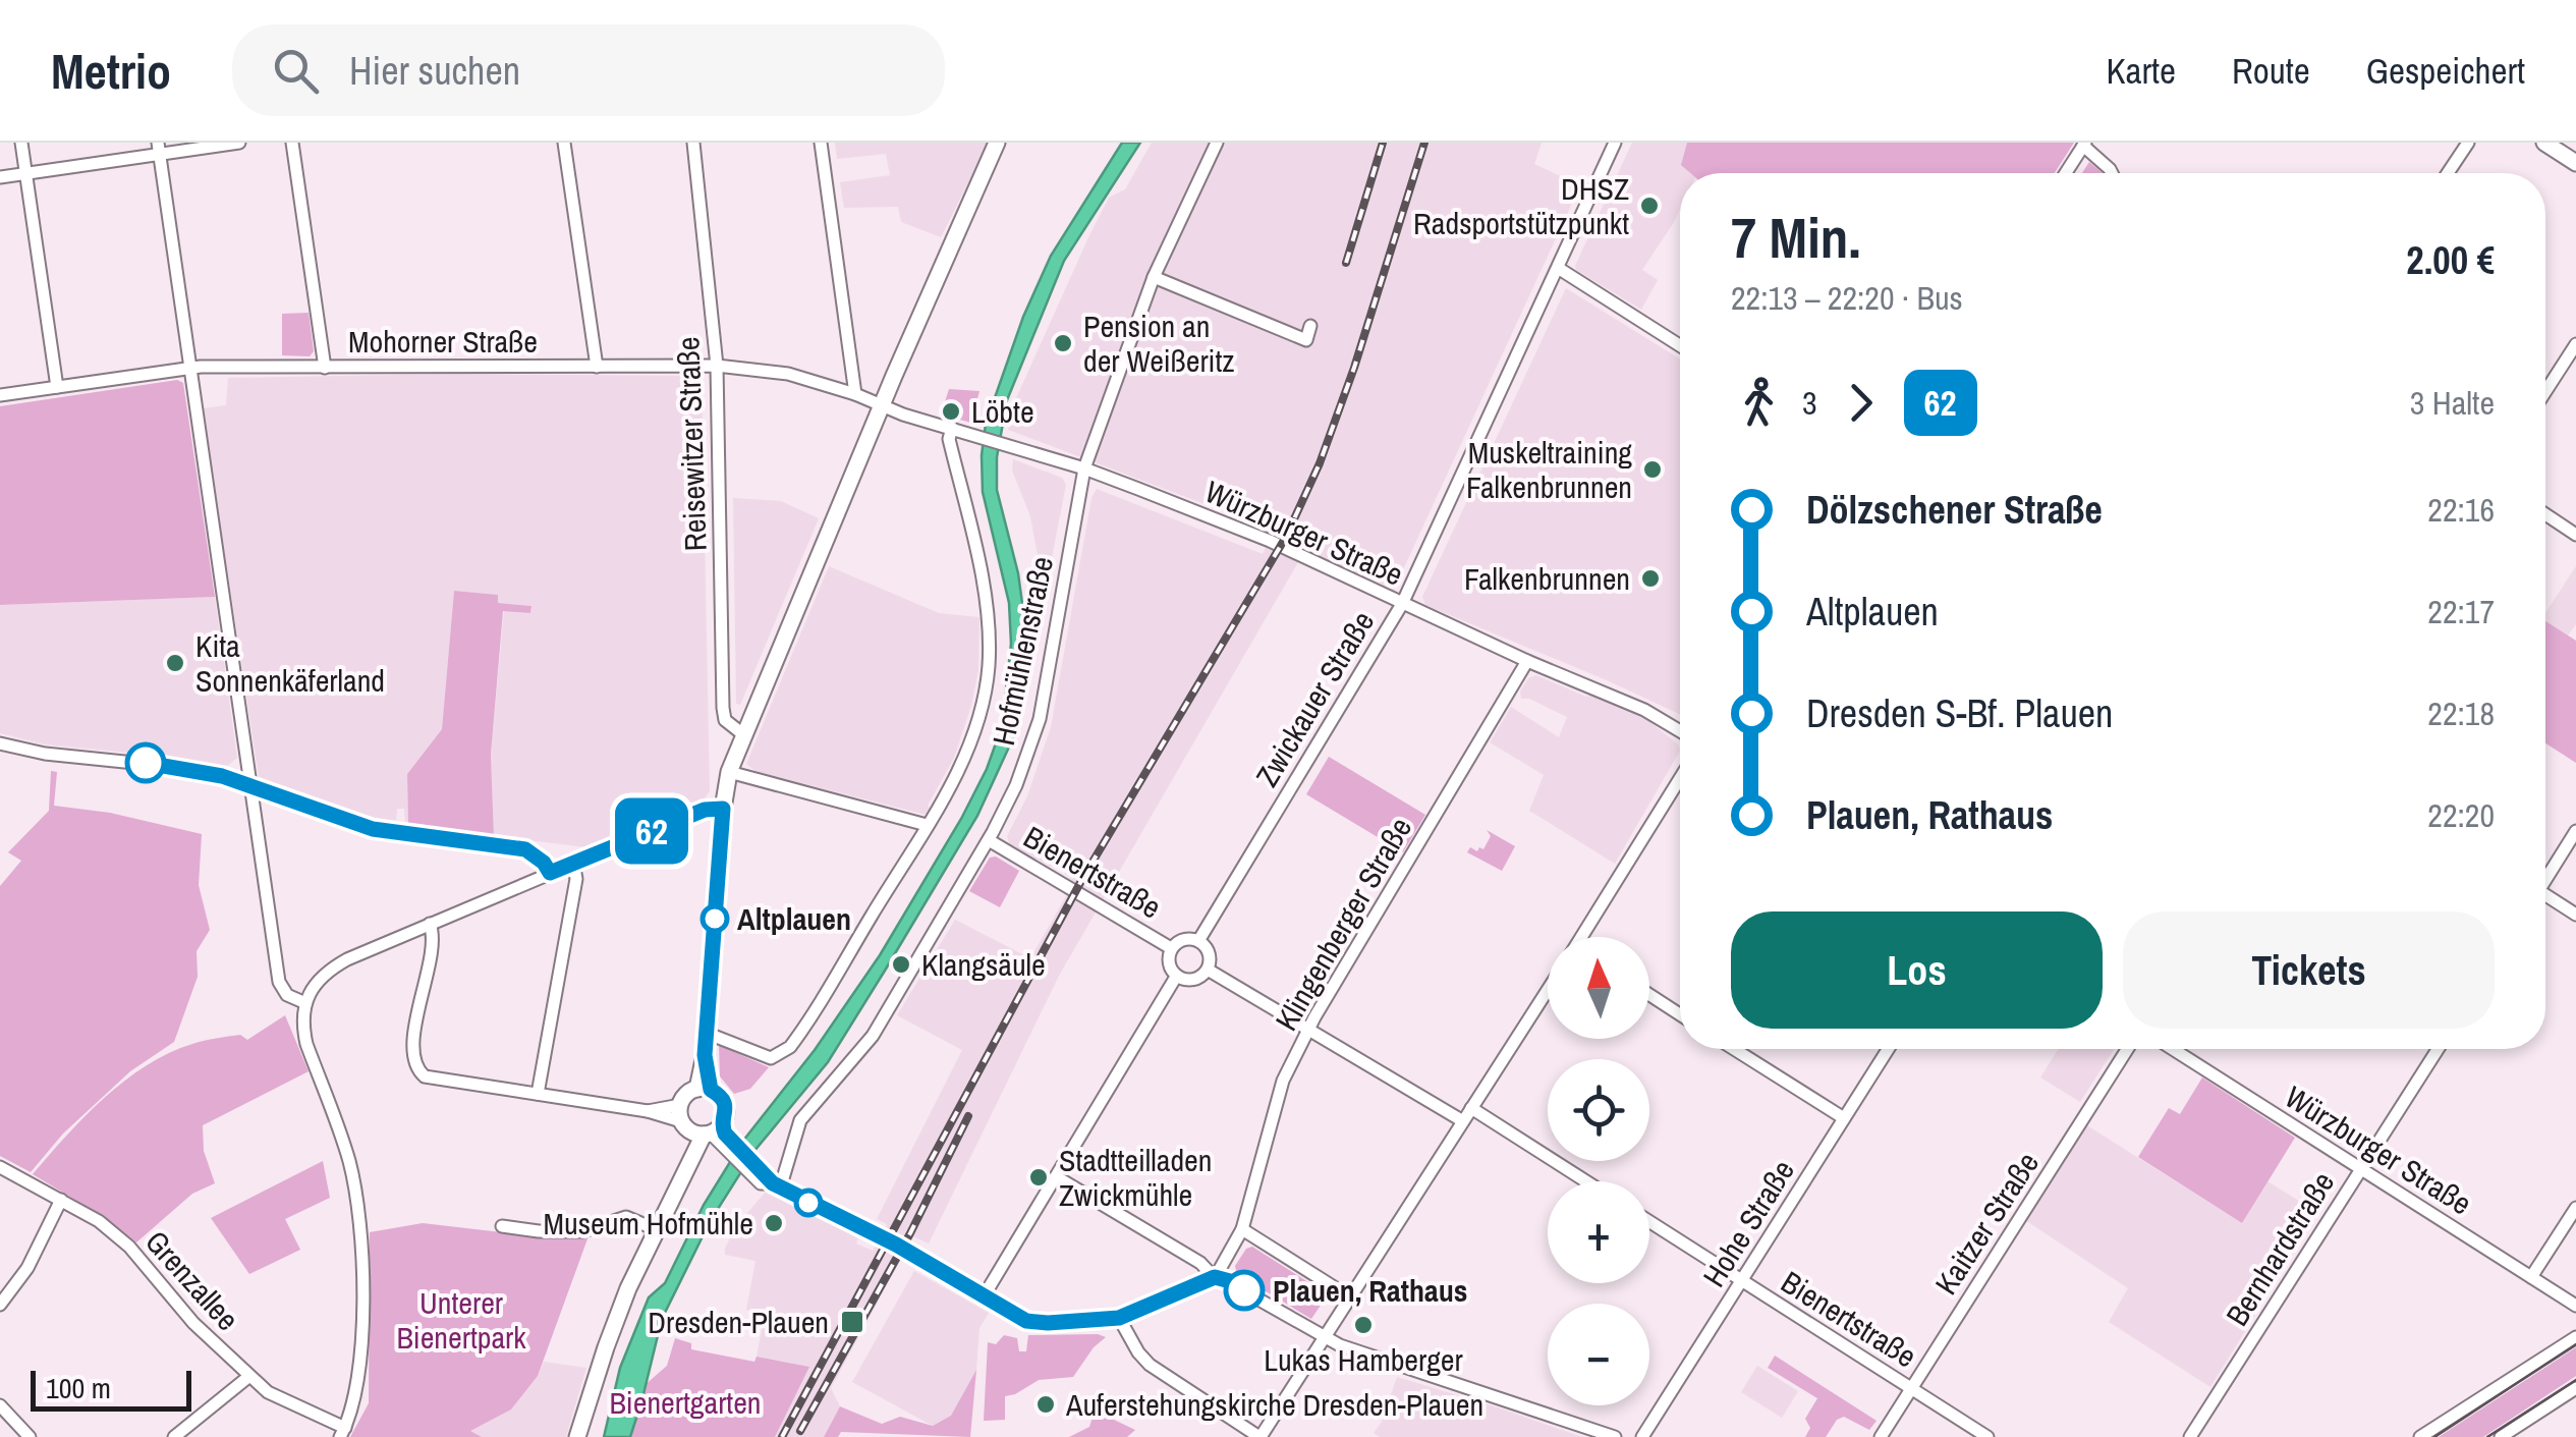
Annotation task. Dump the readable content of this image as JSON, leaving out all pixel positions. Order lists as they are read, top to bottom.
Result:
{
  "streets": {
    "street": [
      "Mohorner Straße",
      "Reisewitzer Straße",
      "Würzburger Straße",
      "Hofmühlenstraße",
      "Zwickauer Straße",
      "Bienertstraße",
      "Klingenberger Straße",
      "Hohe Straße",
      "Kaitzer Straße",
      "Bernhardstraße",
      "Grenzallee"
    ]
  },
  "crossings": [
    ["Mohorner Straße", "Reisewitzer Straße"],
    ["Mohorner Straße", "Würzburger Straße"],
    ["Würzburger Straße", "Hofmühlenstraße"],
    ["Würzburger Straße", "Zwickauer Straße"],
    ["Würzburger Straße", "Klingenberger Straße"],
    ["Würzburger Straße", "Bernhardstraße"],
    ["Hofmühlenstraße", "Bienertstraße"],
    ["Zwickauer Straße", "Bienertstraße"],
    ["Bienertstraße", "Hohe Straße"],
    ["Bienertstraße", "Kaitzer Straße"]
  ],
  "parks": ["Unterer Bienertpark", "Bienertgarten"],
  "places": {
    "other": [
      "DHSZ Radsportstützpunkt",
      "Pension an der Weißeritz",
      "Löbte",
      "Muskeltraining Falkenbrunnen",
      "Falkenbrunnen",
      "Kita Sonnenkäferland",
      "Altplauen",
      "Klangsäule",
      "Stadtteilladen Zwickmühle",
      "Museum Hofmühle",
      "Plauen, Rathaus",
      "Lukas Hamberger",
      "Auferstehungskirche Dresden-Plauen"
    ],
    "transit": ["Dresden-Plauen"]
  },
  "lines": ["bus line 62"],
  "scale_bar": "100 m",
  "north": "top",
  "page": {
    "header": "Metrio",
    "search": "Hier suchen",
    "nav": ["Karte", "Route", "Gespeichert"],
    "on_map": "62",
    "heading": ["7 Min.", "22:13 – 22:20 · Bus", "2.00 €"],
    "legs": ["3", "62", "3 Halte"],
    "list": [
      {
        "name": "Dölzschener Straße",
        "value": "22:16"
      },
      {
        "name": "Altplauen",
        "value": "22:17"
      },
      {
        "name": "Dresden S-Bf. Plauen",
        "value": "22:18"
      },
      {
        "name": "Plauen, Rathaus",
        "value": "22:20"
      }
    ],
    "buttons": ["Los", "Tickets"],
    "map_buttons": ["+", "−"],
    "scale": "100 m"
  }
}
